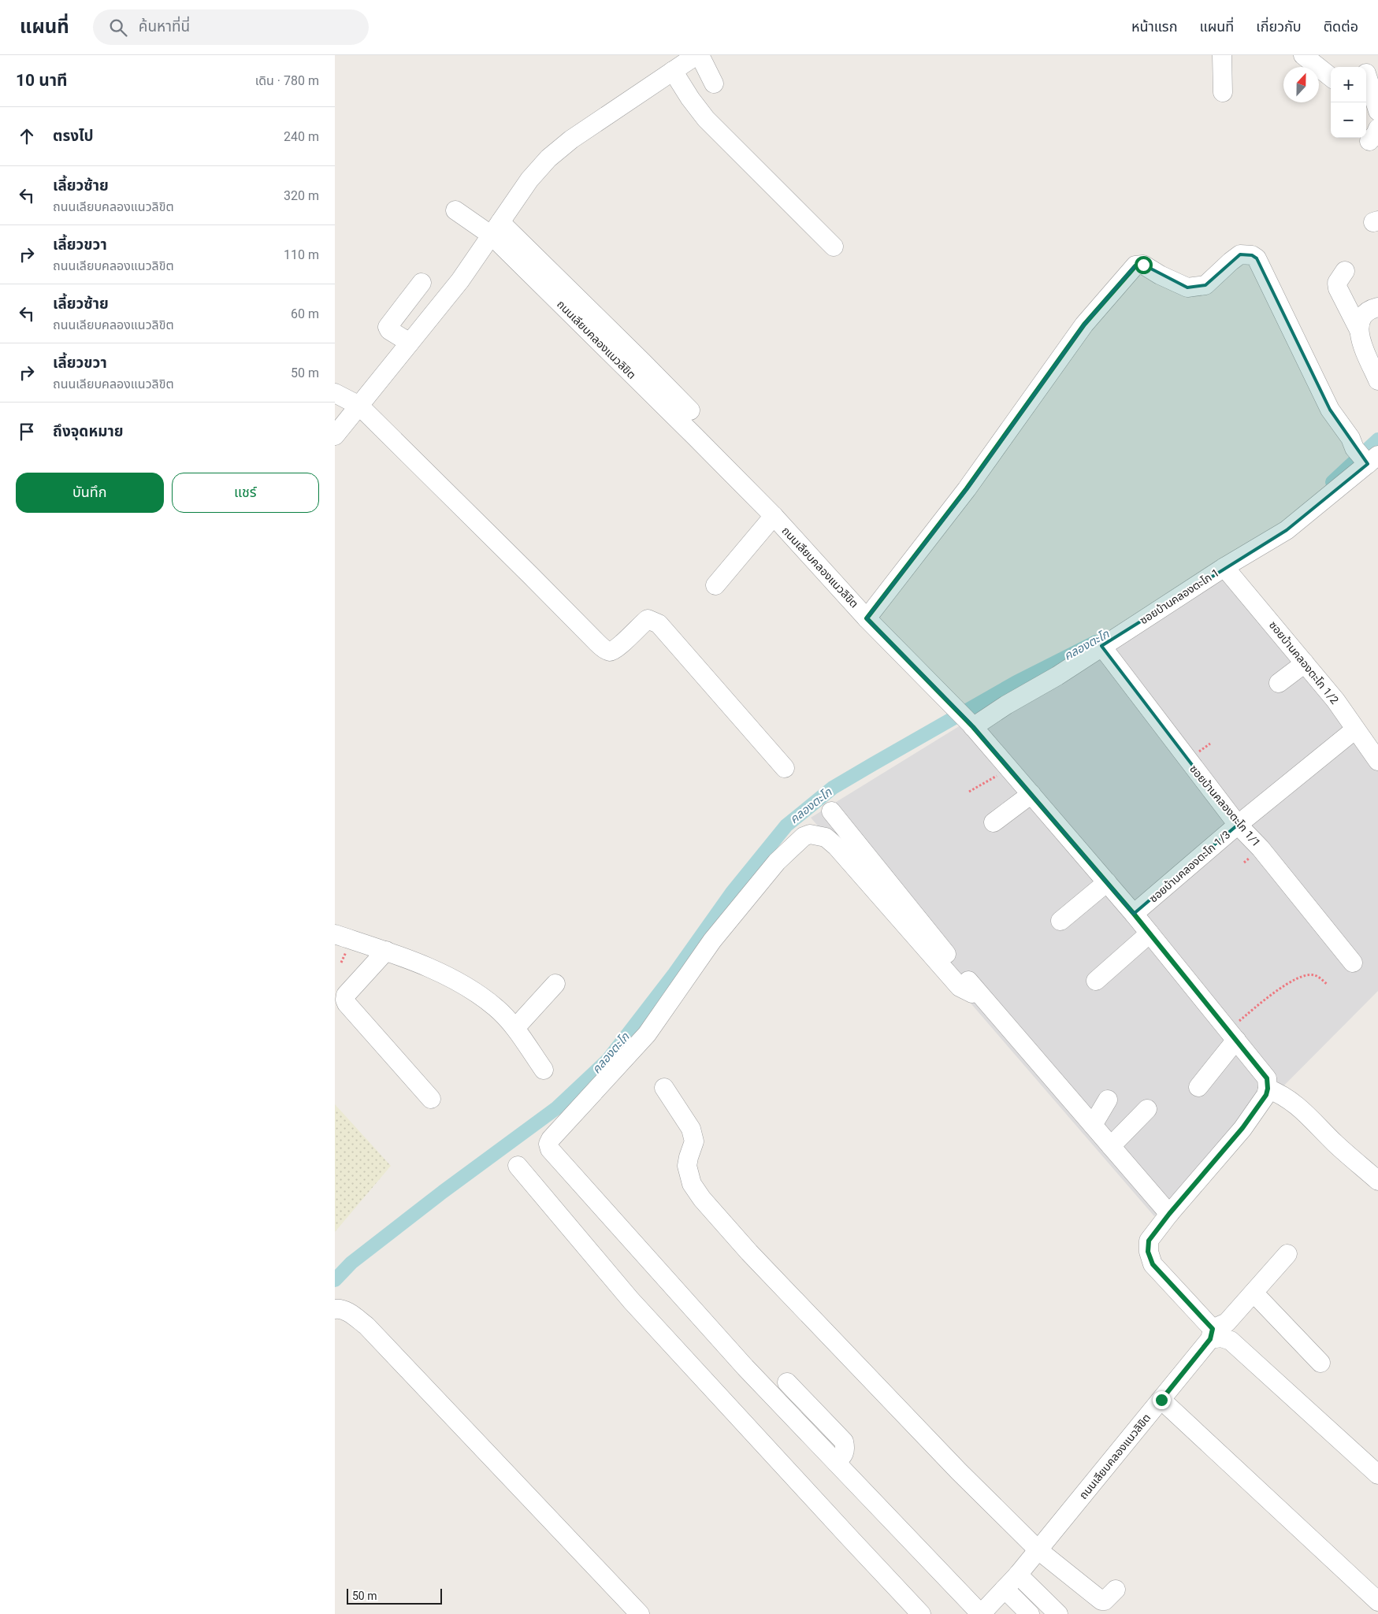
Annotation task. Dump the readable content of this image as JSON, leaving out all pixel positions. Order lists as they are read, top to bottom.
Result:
{
  "streets": {
    "street": [
      "ถนนเลียบคลองแนวลิขิต",
      "ซอยบ้านคลองตะโก 1",
      "ซอยบ้านคลองตะโก 1/2",
      "ซอยบ้านคลองตะโก 1/1",
      "ซอยบ้านคลองตะโก 1/3"
    ]
  },
  "crossings": [
    ["ถนนเลียบคลองแนวลิขิต", "ซอยบ้านคลองตะโก 1"],
    ["ถนนเลียบคลองแนวลิขิต", "ซอยบ้านคลองตะโก 1/3"],
    ["ซอยบ้านคลองตะโก 1", "ซอยบ้านคลองตะโก 1/2"],
    ["ซอยบ้านคลองตะโก 1", "ซอยบ้านคลองตะโก 1/1"],
    ["ซอยบ้านคลองตะโก 1/2", "ซอยบ้านคลองตะโก 1/3"],
    ["ซอยบ้านคลองตะโก 1/1", "ซอยบ้านคลองตะโก 1/3"]
  ],
  "water": ["คลองตะโก"],
  "scale_bar": "50 m",
  "north": "top",
  "page": {
    "header": "แผนที่",
    "search": "ค้นหาที่นี่",
    "nav": [
      "หน้าแรก",
      "แผนที่",
      "เกี่ยวกับ",
      "ติดต่อ"
    ],
    "heading": ["10 นาที", "เดิน · 780 m"],
    "map_buttons": ["+", "−"],
    "list": [
      ["ตรงไป", "240 m"],
      ["เลี้ยวซ้าย", "ถนนเลียบคลองแนวลิขิต", "320 m"],
      ["เลี้ยวขวา", "ถนนเลียบคลองแนวลิขิต", "110 m"],
      ["เลี้ยวซ้าย", "ถนนเลียบคลองแนวลิขิต", "60 m"],
      ["เลี้ยวขวา", "ถนนเลียบคลองแนวลิขิต", "50 m"],
      "ถึงจุดหมาย"
    ],
    "buttons": ["บันทึก", "แชร์"],
    "scale": "50 m"
  }
}
